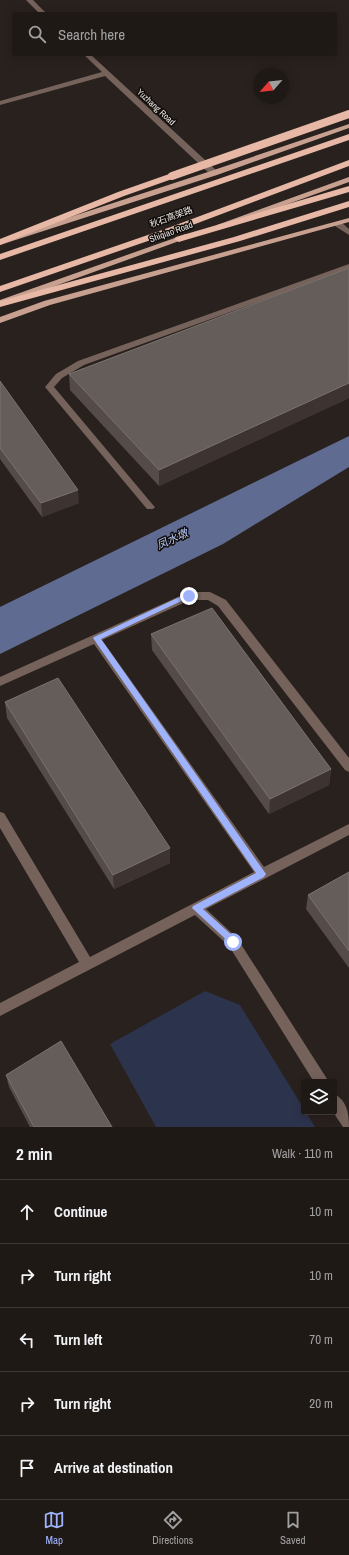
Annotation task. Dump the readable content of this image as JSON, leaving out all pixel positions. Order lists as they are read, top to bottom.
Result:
{
  "streets": {
    "highway": ["秋石高架路"],
    "main road": ["Shiqiao Road"],
    "street": ["Yuzhang Road"]
  },
  "water": ["凤水墩"],
  "north": "bottom left",
  "page": {
    "search": "Search here",
    "heading": ["2 min", "Walk · 110 m"],
    "list": [
      ["Continue", "10 m"],
      ["Turn right", "10 m"],
      ["Turn left", "70 m"],
      ["Turn right", "20 m"],
      "Arrive at destination"
    ],
    "nav": ["Map", "Directions", "Saved"]
  }
}
